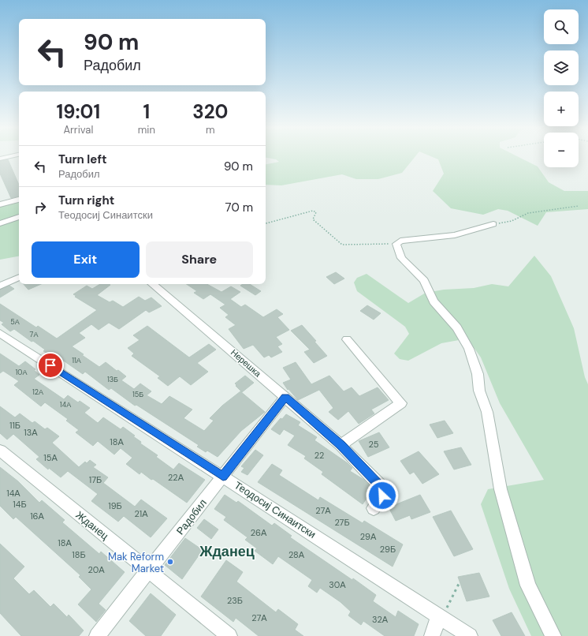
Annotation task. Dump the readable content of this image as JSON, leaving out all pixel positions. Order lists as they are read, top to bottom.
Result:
{
  "streets": {
    "street": [
      "Нерешка",
      "Теодосиј Синаитски",
      "Радобил",
      "Жданец"
    ]
  },
  "crossings": [
    ["Нерешка", "Радобил"],
    ["Теодосиј Синаитски", "Радобил"],
    ["Радобил", "Жданец"]
  ],
  "districts": ["Жданец"],
  "places": ["Mak Reform Market"],
  "house_numbers": [
    "5А",
    "7А",
    "11А",
    "10А",
    "13Б",
    "12А",
    "15Б",
    "14А",
    "11Б",
    "13А",
    "18А",
    "25",
    "22",
    "15А",
    "22А",
    "17Б",
    "14А",
    "14Б",
    "19Б",
    "27А",
    "21А",
    "16А",
    "27Б",
    "26А",
    "29А",
    "18А",
    "29Б",
    "18Б",
    "28А",
    "20А",
    "30А",
    "23Б",
    "27А",
    "32А"
  ],
  "page": {
    "map_buttons": ["+", "−"],
    "turn": ["90 m", "Радобил"],
    "eta": [
      "19:01",
      "Arrival",
      "1",
      "min",
      "320",
      "m"
    ],
    "list": [
      {
        "name": "Turn left",
        "note": "Радобил",
        "value": "90 m"
      },
      {
        "name": "Turn right",
        "note": "Теодосиј Синаитски",
        "value": "70 m"
      }
    ],
    "buttons": ["Exit", "Share"]
  }
}
